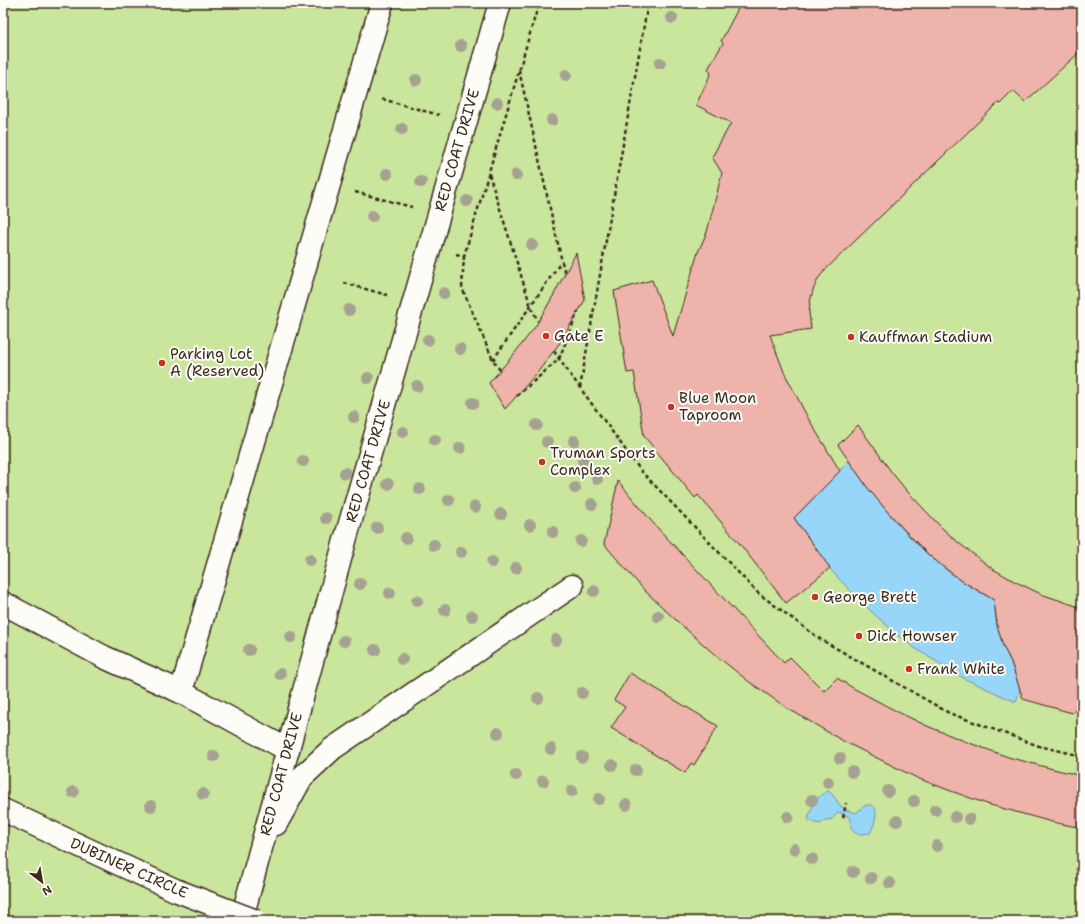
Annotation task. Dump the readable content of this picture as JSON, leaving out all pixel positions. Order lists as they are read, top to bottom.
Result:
{
  "streets": {
    "street": ["RED COAT DRIVE", "DUBINER CIRCLE"]
  },
  "places": [
    "Gate E",
    "Kauffman Stadium",
    "Parking Lot A (Reserved)",
    "Blue Moon Taproom",
    "Truman Sports Complex",
    "George Brett",
    "Dick Howser",
    "Frank White"
  ],
  "north": "bottom right"
}
